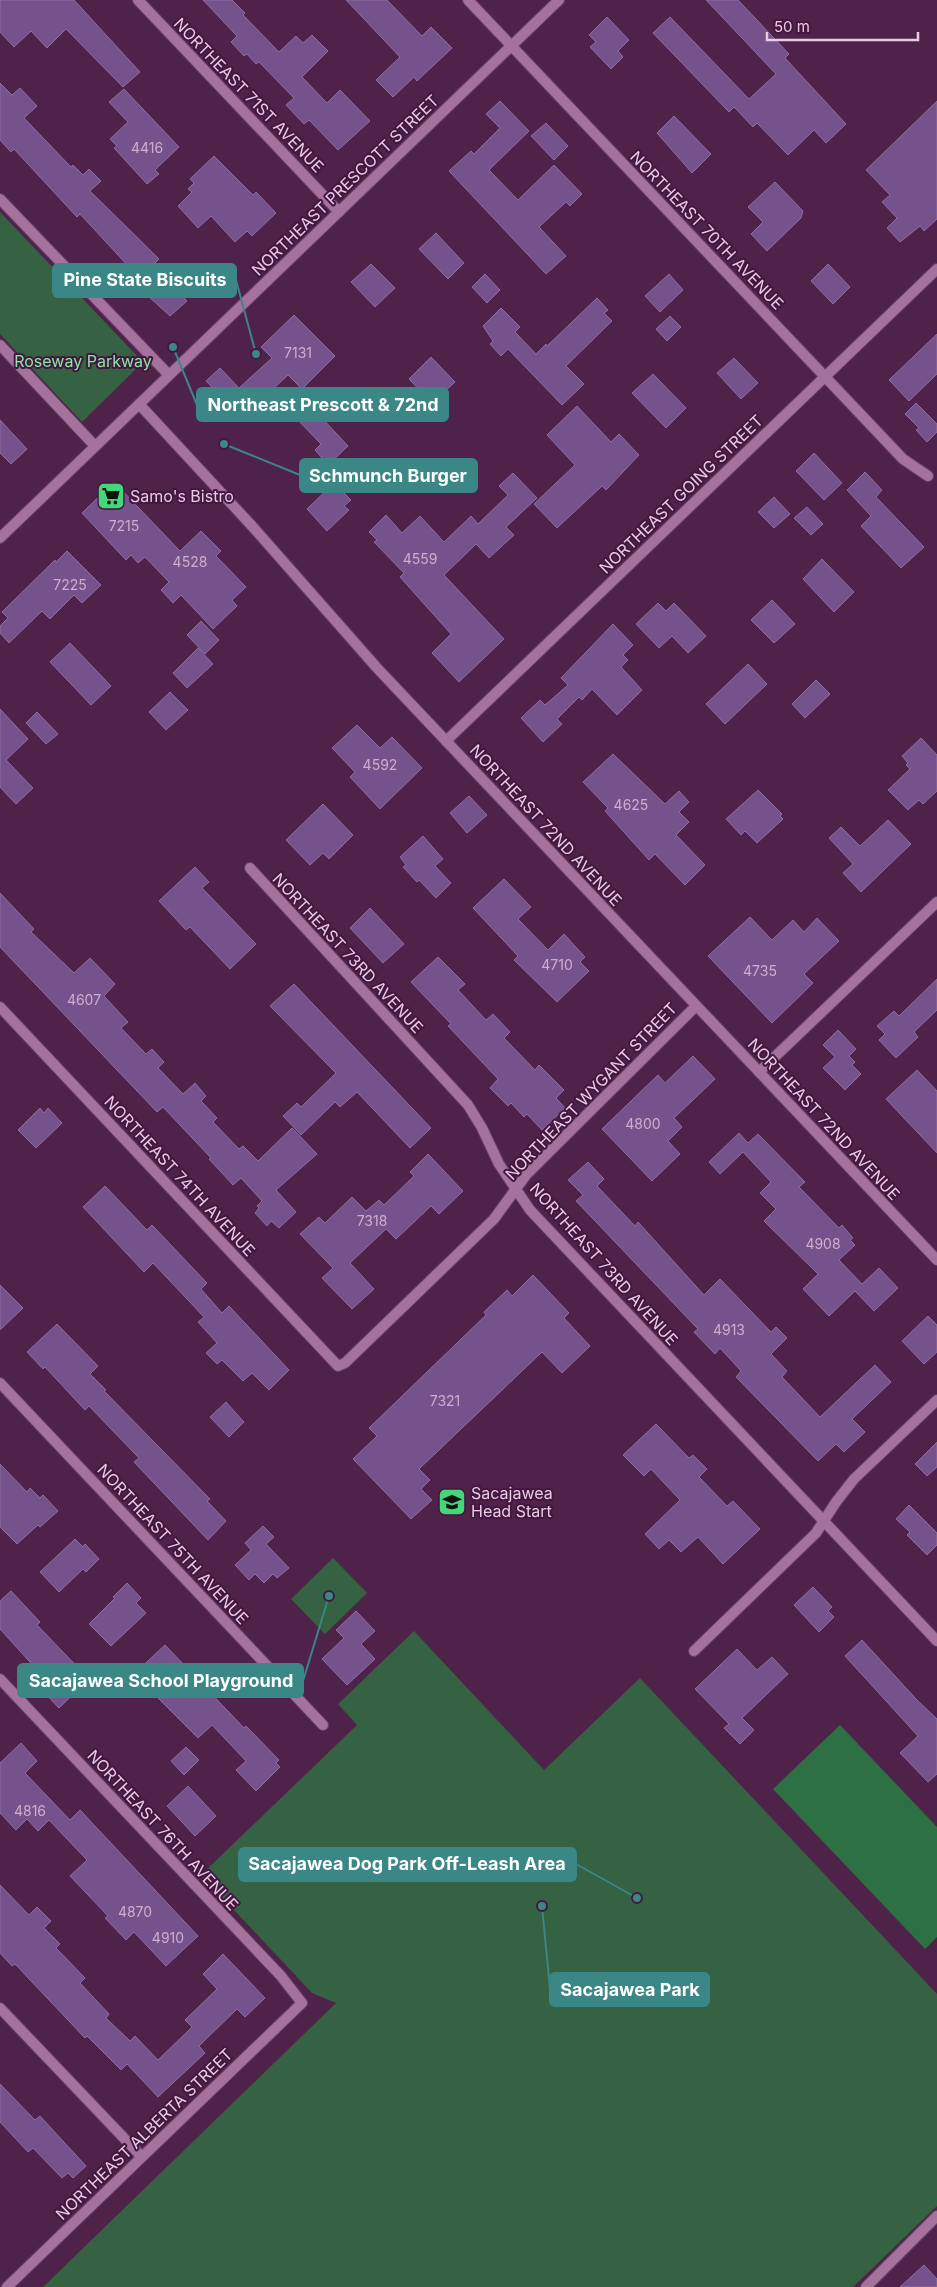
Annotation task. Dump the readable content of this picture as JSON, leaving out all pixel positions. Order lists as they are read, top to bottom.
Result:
{
  "streets": {
    "street": [
      "NORTHEAST 71ST AVENUE",
      "NORTHEAST PRESCOTT STREET",
      "NORTHEAST 70TH AVENUE",
      "NORTHEAST GOING STREET",
      "NORTHEAST 72ND AVENUE",
      "NORTHEAST 73RD AVENUE",
      "NORTHEAST WYGANT STREET",
      "NORTHEAST 74TH AVENUE",
      "NORTHEAST 75TH AVENUE",
      "NORTHEAST 76TH AVENUE",
      "NORTHEAST ALBERTA STREET"
    ]
  },
  "crossings": [
    ["NORTHEAST 71ST AVENUE", "NORTHEAST PRESCOTT STREET"],
    ["NORTHEAST PRESCOTT STREET", "NORTHEAST 70TH AVENUE"],
    ["NORTHEAST PRESCOTT STREET", "NORTHEAST 72ND AVENUE"],
    ["NORTHEAST 70TH AVENUE", "NORTHEAST GOING STREET"],
    ["NORTHEAST GOING STREET", "NORTHEAST 72ND AVENUE"],
    ["NORTHEAST 72ND AVENUE", "NORTHEAST WYGANT STREET"],
    ["NORTHEAST 73RD AVENUE", "NORTHEAST WYGANT STREET"],
    ["NORTHEAST WYGANT STREET", "NORTHEAST 74TH AVENUE"],
    ["NORTHEAST 76TH AVENUE", "NORTHEAST ALBERTA STREET"]
  ],
  "parks": ["Roseway Parkway"],
  "places": {
    "other": [
      "Northeast Prescott & 72nd",
      "Pine State Biscuits",
      "Schmunch Burger",
      "Sacajawea School Playground",
      "Sacajawea Dog Park Off-Leash Area",
      "Sacajawea Park"
    ],
    "supermarket": ["Samo's Bistro"],
    "school or university": ["Sacajawea Head Start"]
  },
  "house_numbers": [
    "4416",
    "7131",
    "7215",
    "4559",
    "4528",
    "7225",
    "4592",
    "4625",
    "4710",
    "4735",
    "4607",
    "4800",
    "7318",
    "4908",
    "4913",
    "7321",
    "4816",
    "4870",
    "4910"
  ],
  "scale_bar": "50 m"
}
